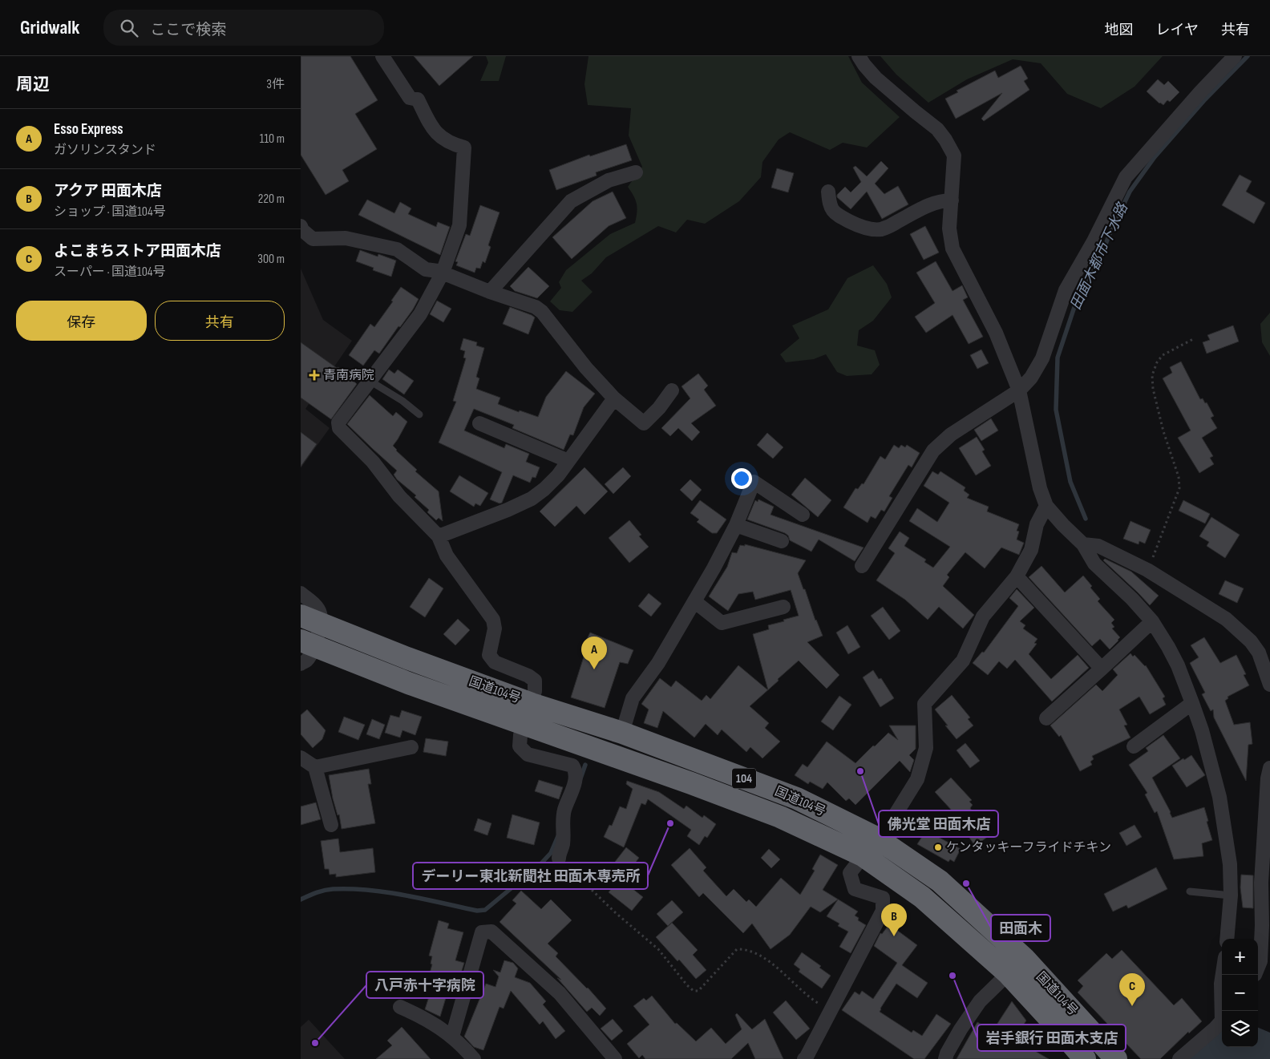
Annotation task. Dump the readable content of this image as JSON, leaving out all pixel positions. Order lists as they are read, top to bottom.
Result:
{
  "streets": {
    "highway": ["国道104号", "104"]
  },
  "water": ["田面木都市下水路"],
  "places": {
    "health": ["青南病院"],
    "other": [
      "佛光堂 田面木店",
      "デーリー東北新聞社 田面木専売所",
      "ケンタッキーフライドチキン",
      "田面木",
      "岩手銀行 田面木支店",
      "八戸赤十字病院"
    ]
  },
  "page": {
    "header": "Gridwalk",
    "search": "ここで検索",
    "nav": ["地図", "レイヤ", "共有"],
    "heading": ["周辺", "3件"],
    "list": [
      {
        "mark": "A",
        "name": "Esso Express",
        "note": "ガソリンスタンド",
        "value": "110 m"
      },
      {
        "mark": "B",
        "name": "アクア 田面木店",
        "note": "ショップ · 国道104号",
        "value": "220 m"
      },
      {
        "mark": "C",
        "name": "よこまちストア田面木店",
        "note": "スーパー · 国道104号",
        "value": "300 m"
      }
    ],
    "buttons": ["保存", "共有"],
    "pins": ["A", "B", "C"],
    "map_buttons": ["+", "−"]
  }
}
